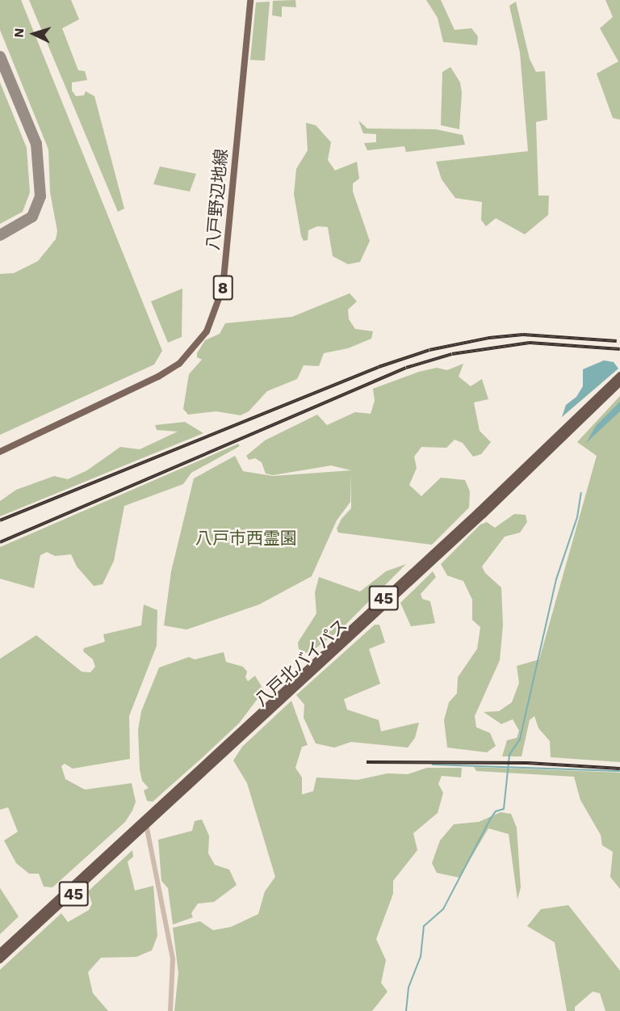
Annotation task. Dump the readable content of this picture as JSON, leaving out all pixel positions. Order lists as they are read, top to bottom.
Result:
{
  "streets": {
    "highway": ["45", "八戸北バイパス"],
    "main road": ["八戸野辺地線", "8"]
  },
  "parks": ["八戸市西霊園"],
  "north": "left"
}
